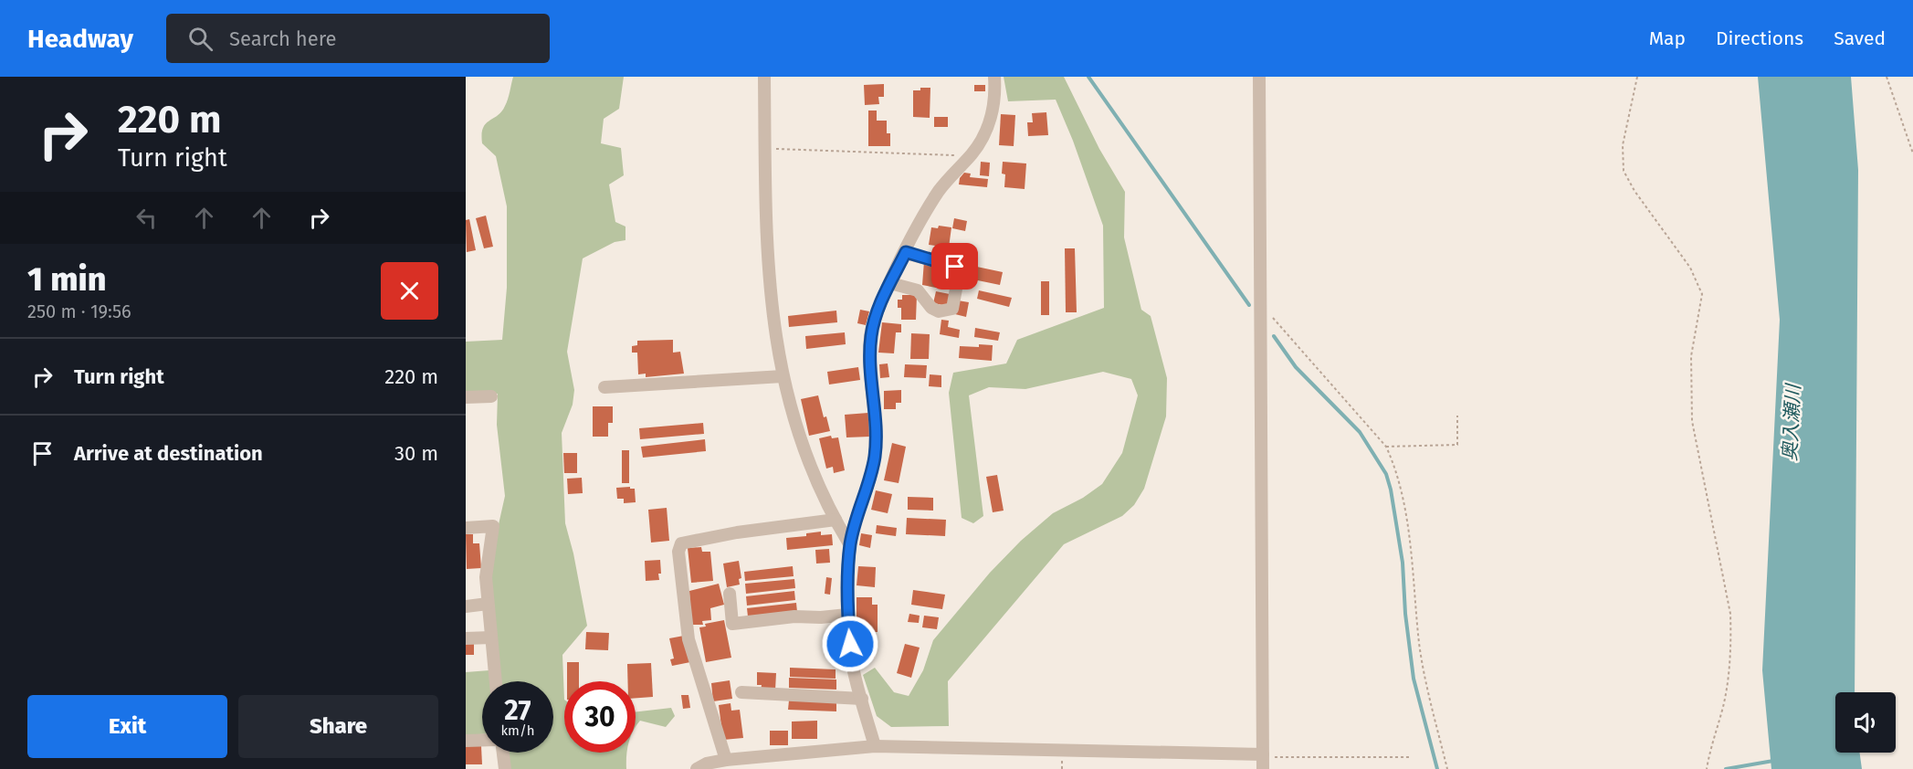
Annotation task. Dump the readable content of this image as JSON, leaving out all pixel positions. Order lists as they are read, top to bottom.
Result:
{
  "water": ["奥入瀬川"],
  "page": {
    "header": "Headway",
    "search": "Search here",
    "nav": ["Map", "Directions", "Saved"],
    "turn": ["220 m", "Turn right"],
    "heading": ["1 min", "250 m · 19:56"],
    "list": [
      {
        "name": "Turn right",
        "value": "220 m"
      },
      {
        "name": "Arrive at destination",
        "value": "30 m"
      }
    ],
    "speed": "27 km/h",
    "limit": "30",
    "buttons": ["Exit", "Share"]
  }
}
